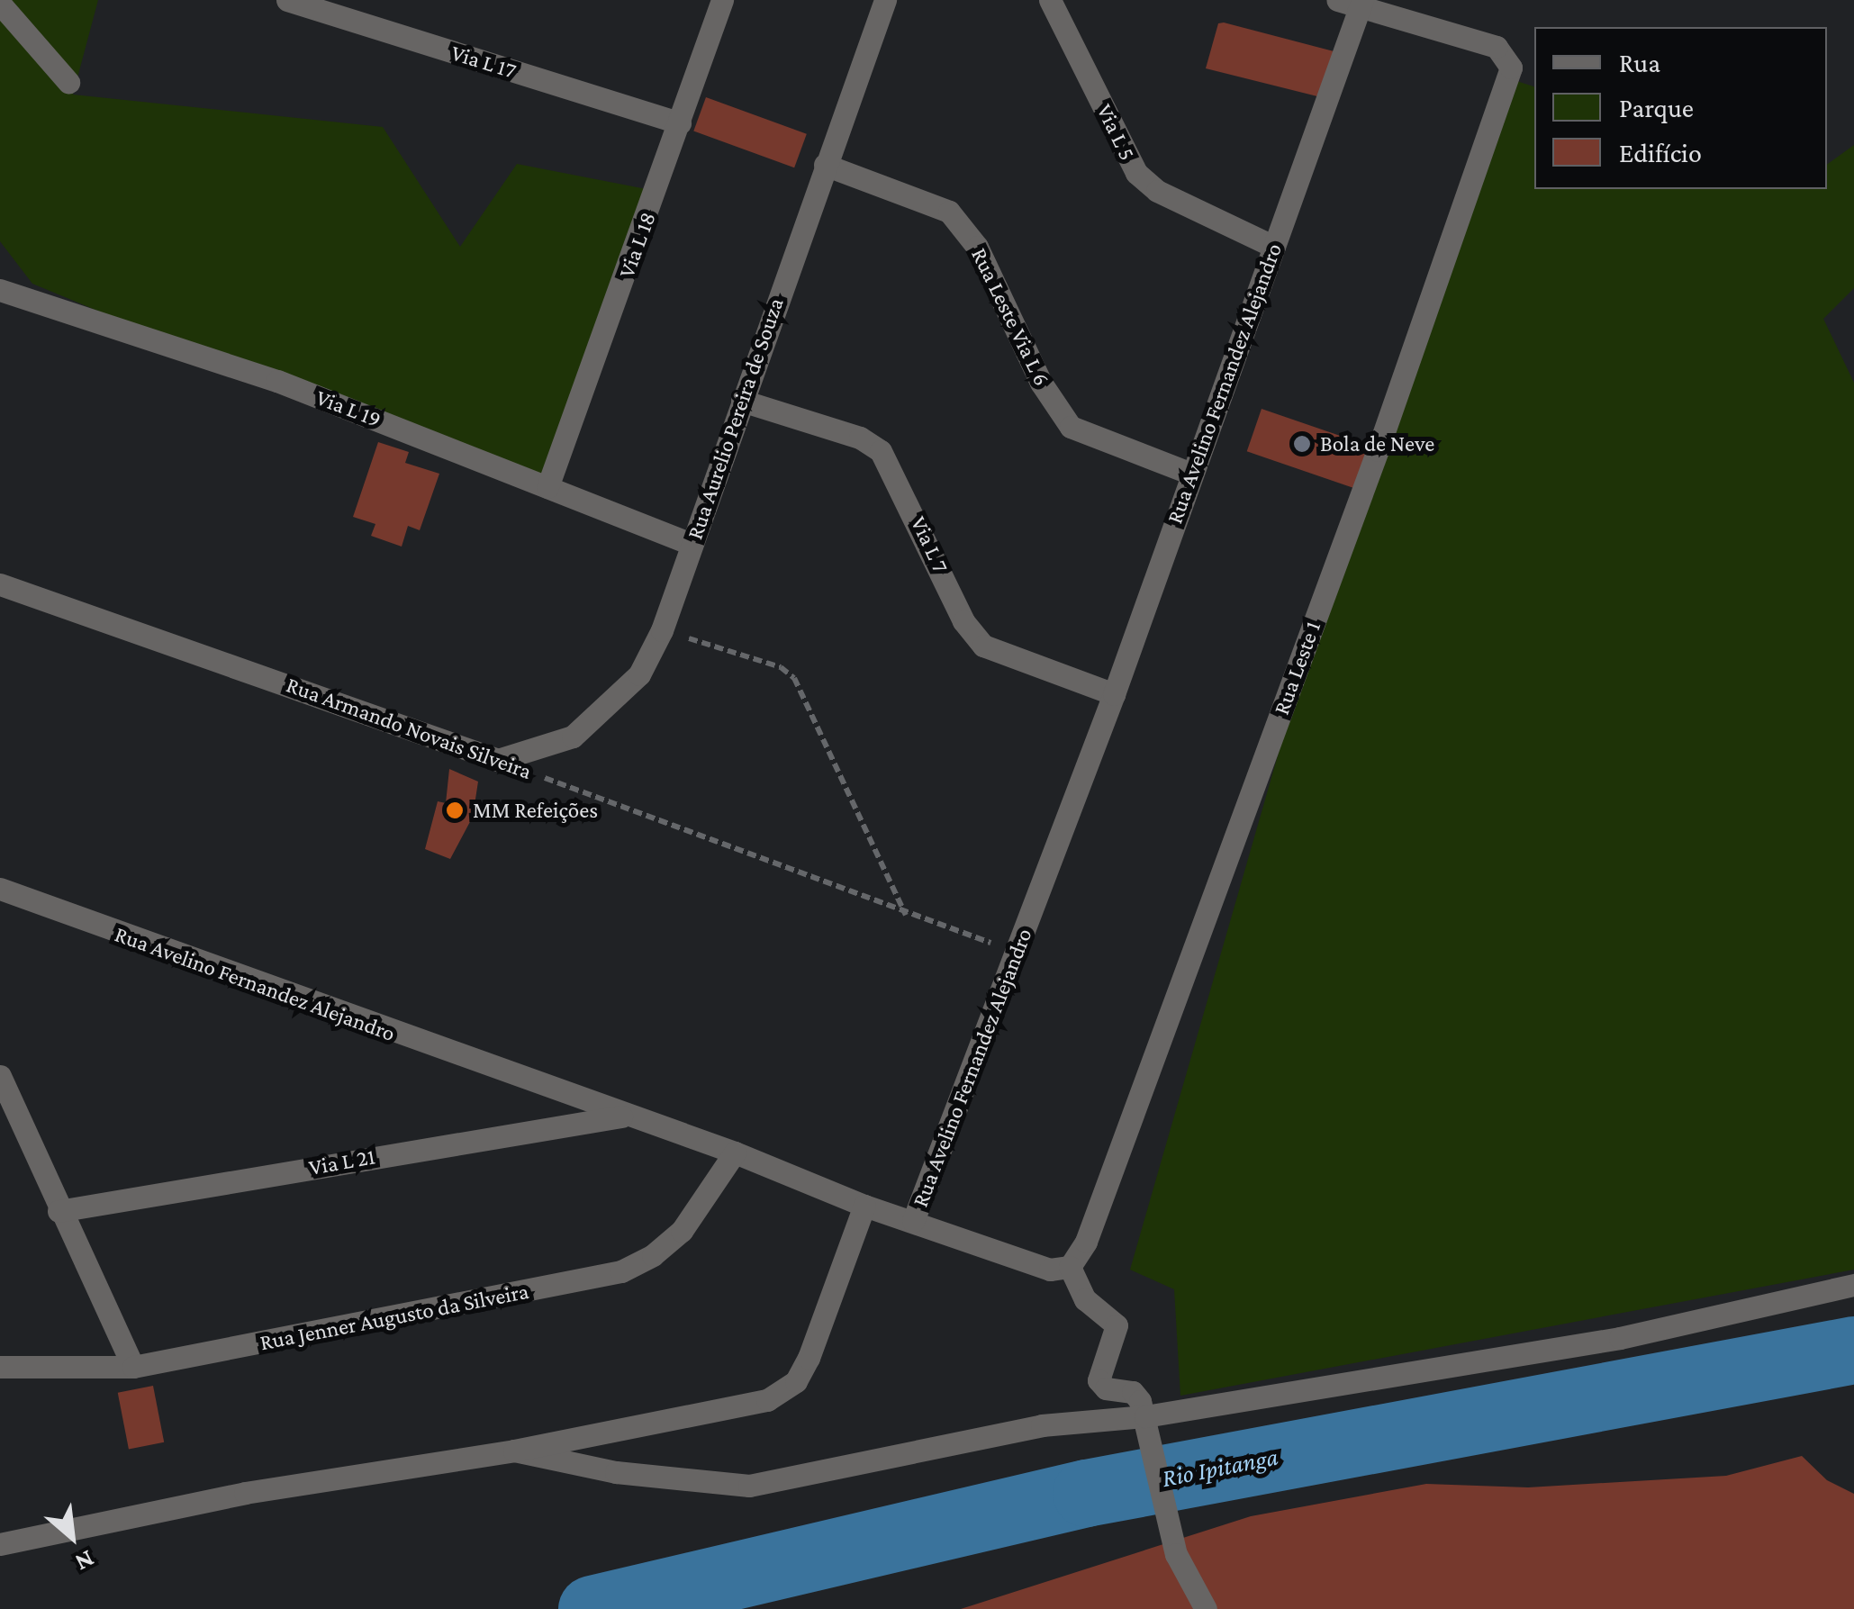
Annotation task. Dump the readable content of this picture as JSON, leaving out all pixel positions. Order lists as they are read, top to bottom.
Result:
{
  "streets": {
    "street": [
      "Via L 17",
      "Via L 5",
      "Via L 18",
      "Rua Leste Via L 6",
      "Rua Avelino Fernandez Alejandro",
      "Via L 19",
      "Rua Aurelio Pereira de Souza",
      "Via L 7",
      "Rua Leste 1",
      "Rua Armando Novais Silveira",
      "Via L 21",
      "Rua Jenner Augusto da Silveira"
    ]
  },
  "crossings": [
    ["Via L 17", "Via L 18"],
    ["Via L 5", "Rua Avelino Fernandez Alejandro"],
    ["Via L 18", "Via L 19"],
    ["Rua Leste Via L 6", "Rua Avelino Fernandez Alejandro"],
    ["Rua Leste Via L 6", "Rua Aurelio Pereira de Souza"],
    ["Rua Avelino Fernandez Alejandro", "Via L 7"],
    ["Rua Avelino Fernandez Alejandro", "Rua Leste 1"],
    ["Rua Avelino Fernandez Alejandro", "Rua Armando Novais Silveira"],
    ["Rua Avelino Fernandez Alejandro", "Via L 21"],
    ["Rua Avelino Fernandez Alejandro", "Rua Jenner Augusto da Silveira"],
    ["Via L 19", "Rua Aurelio Pereira de Souza"],
    ["Rua Aurelio Pereira de Souza", "Via L 7"],
    ["Rua Aurelio Pereira de Souza", "Rua Armando Novais Silveira"]
  ],
  "water": ["Rio Ipitanga"],
  "places": ["Bola de Neve", "MM Refeições"],
  "legend": ["Rua", "Parque", "Edifício"],
  "north": "bottom right"
}
